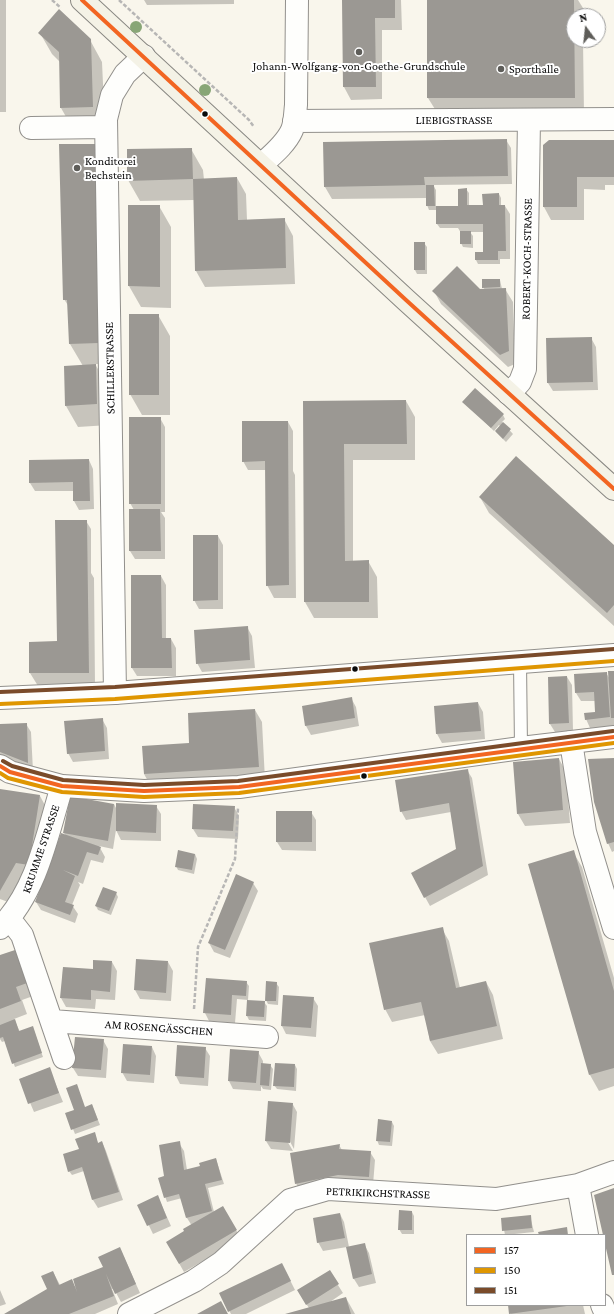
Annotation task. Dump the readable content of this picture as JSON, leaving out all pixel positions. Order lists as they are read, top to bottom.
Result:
{
  "streets": {
    "street": [
      "LIEBIGSTRASSE",
      "ROBERT-KOCH-STRASSE",
      "SCHILLERSTRASSE",
      "KRUMME STRASSE",
      "AM ROSENGÄSSCHEN",
      "PETRIKIRCHSTRASSE"
    ]
  },
  "crossings": [
    ["LIEBIGSTRASSE", "ROBERT-KOCH-STRASSE"]
  ],
  "places": ["Johann-Wolfgang-von-Goethe-Grundschule", "Sporthalle", "Konditorei Bechstein"],
  "lines": ["transit line 157", "transit line 151", "transit line 150"],
  "legend": ["157", "150", "151"],
  "north": "top"
}
